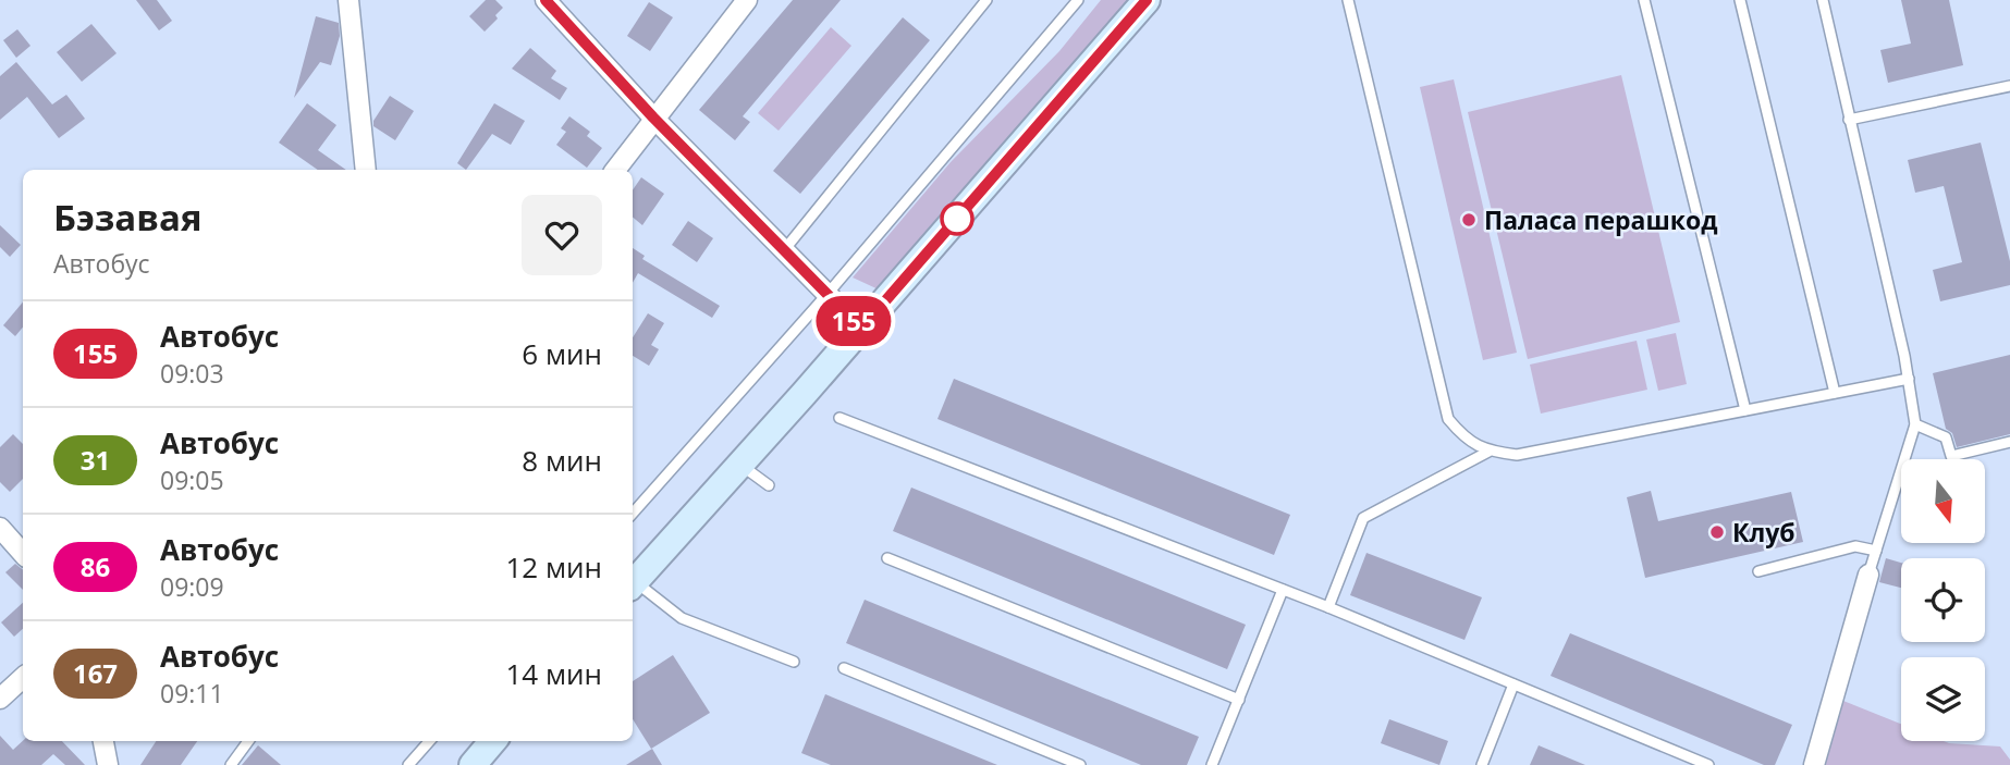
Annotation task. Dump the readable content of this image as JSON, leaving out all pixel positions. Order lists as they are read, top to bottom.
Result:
{
  "places": ["Паласа перашкод", "Клуб"],
  "lines": ["bus line 155"],
  "north": "bottom",
  "page": {
    "on_map": "155",
    "heading": ["Бэзавая", "Автобус"],
    "list": [
      {
        "mark": "155",
        "name": "Автобус",
        "note": "09:03",
        "value": "6 мин"
      },
      {
        "mark": "31",
        "name": "Автобус",
        "note": "09:05",
        "value": "8 мин"
      },
      {
        "mark": "86",
        "name": "Автобус",
        "note": "09:09",
        "value": "12 мин"
      },
      {
        "mark": "167",
        "name": "Автобус",
        "note": "09:11",
        "value": "14 мин"
      }
    ]
  }
}
